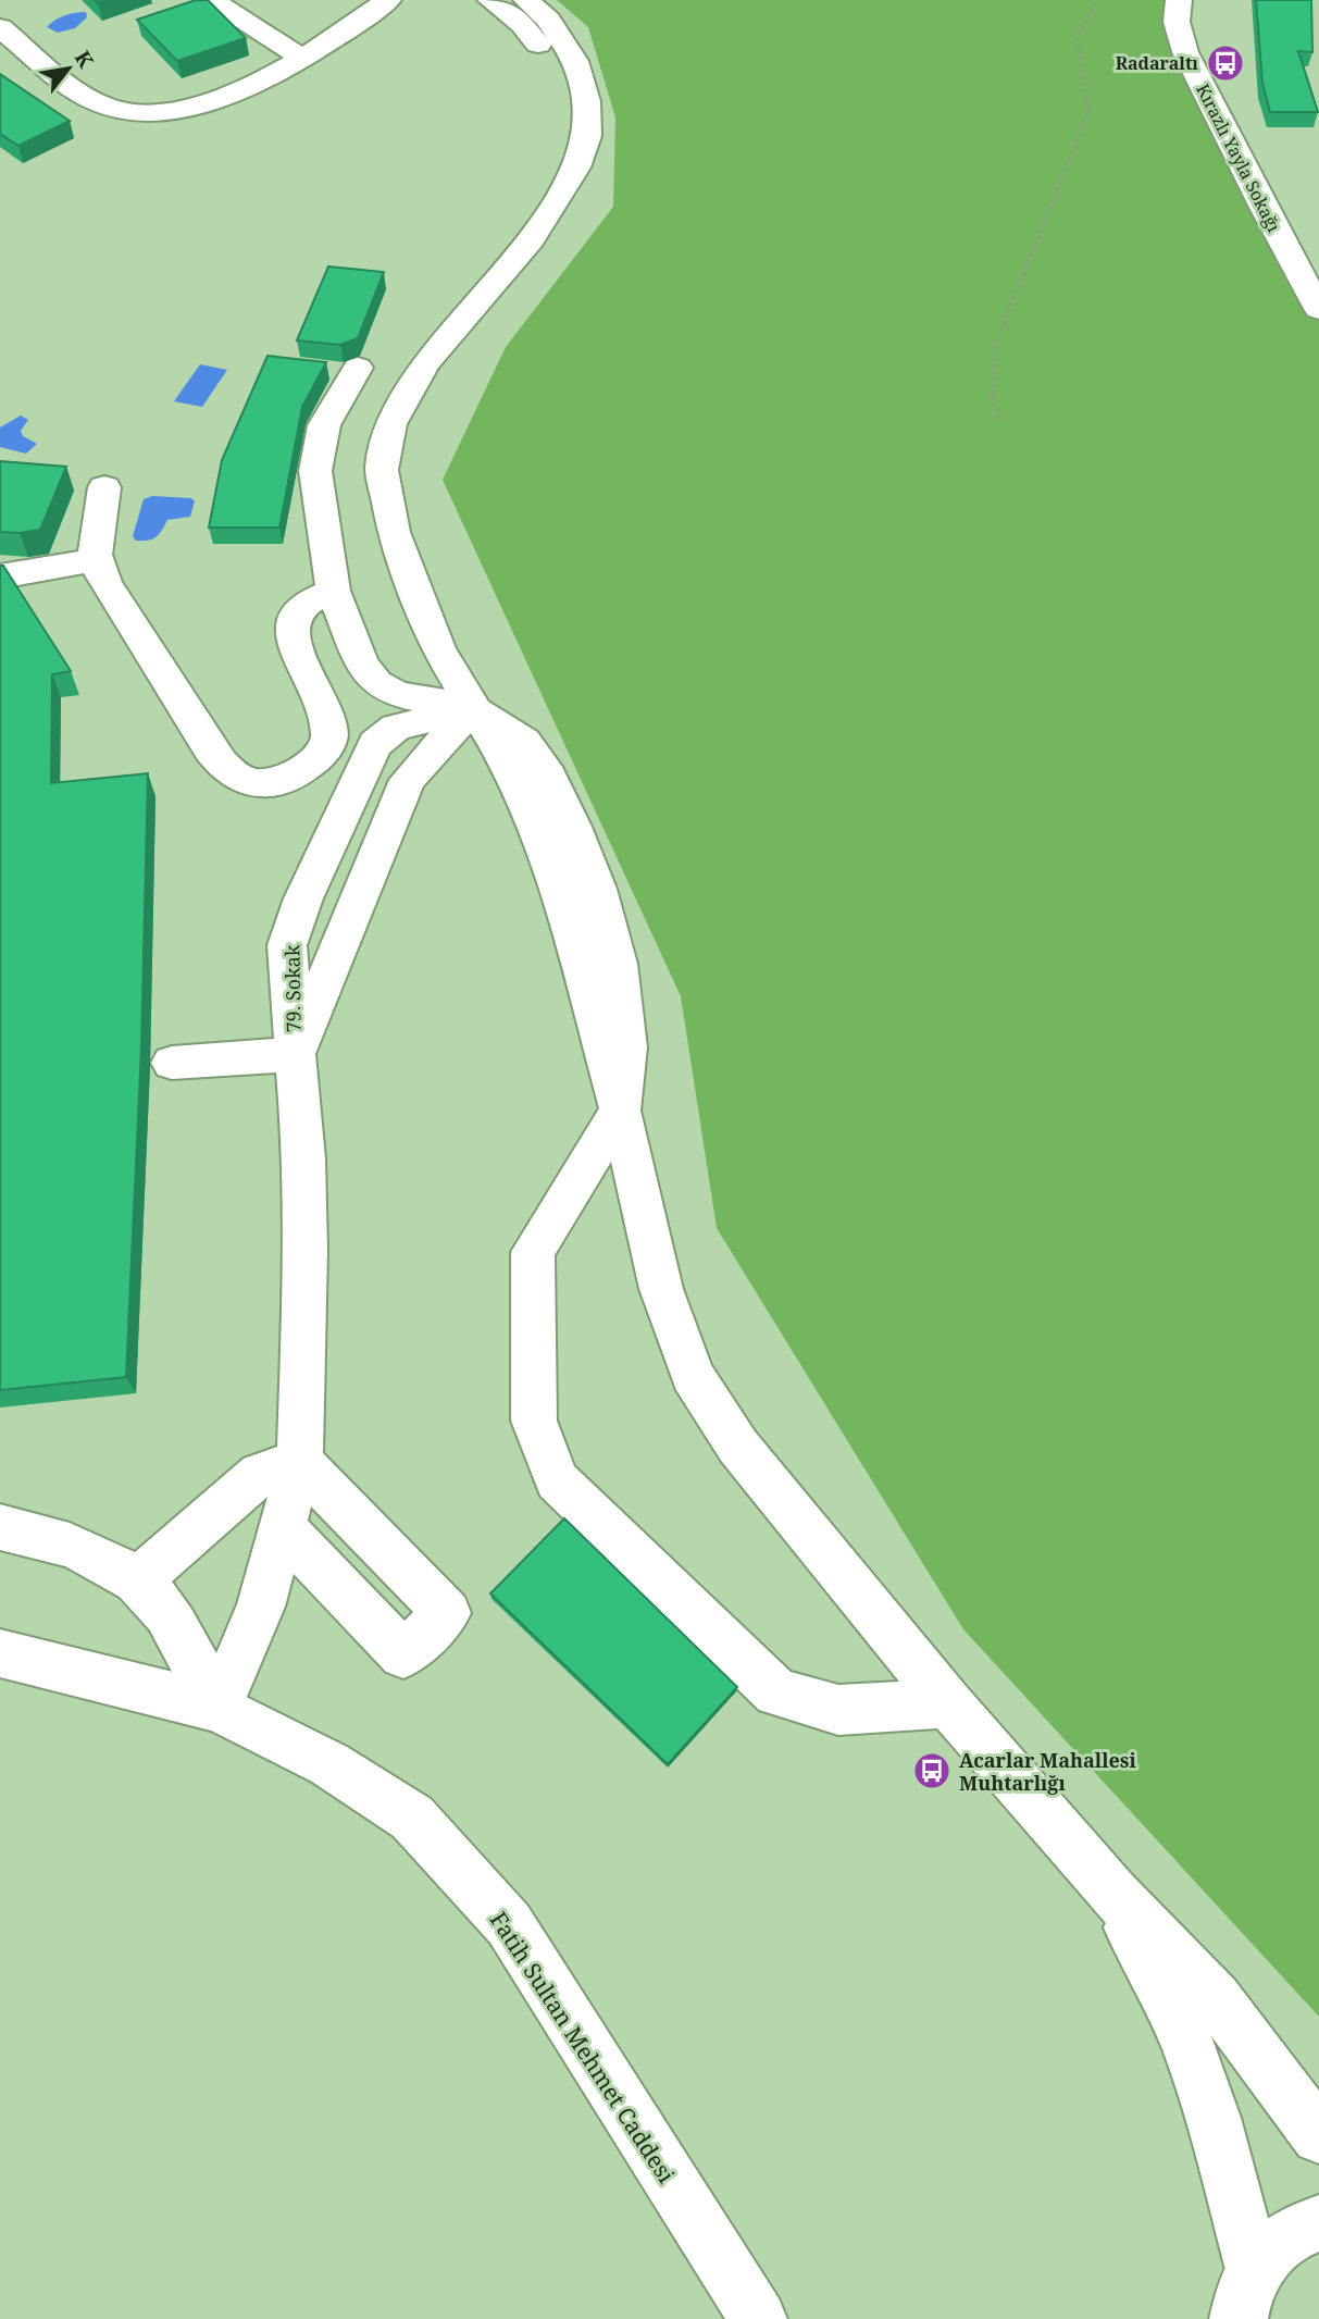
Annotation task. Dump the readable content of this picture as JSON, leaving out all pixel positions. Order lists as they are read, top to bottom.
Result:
{
  "streets": {
    "street": ["Kırazlı Yayla Sokağı", "79. Sokak", "Fatih Sultan Mehmet Caddesi"]
  },
  "places": {
    "bus stop": ["Radaraltı", "Acarlar Mahallesi Muhtarlığı"]
  },
  "north": "top right"
}
